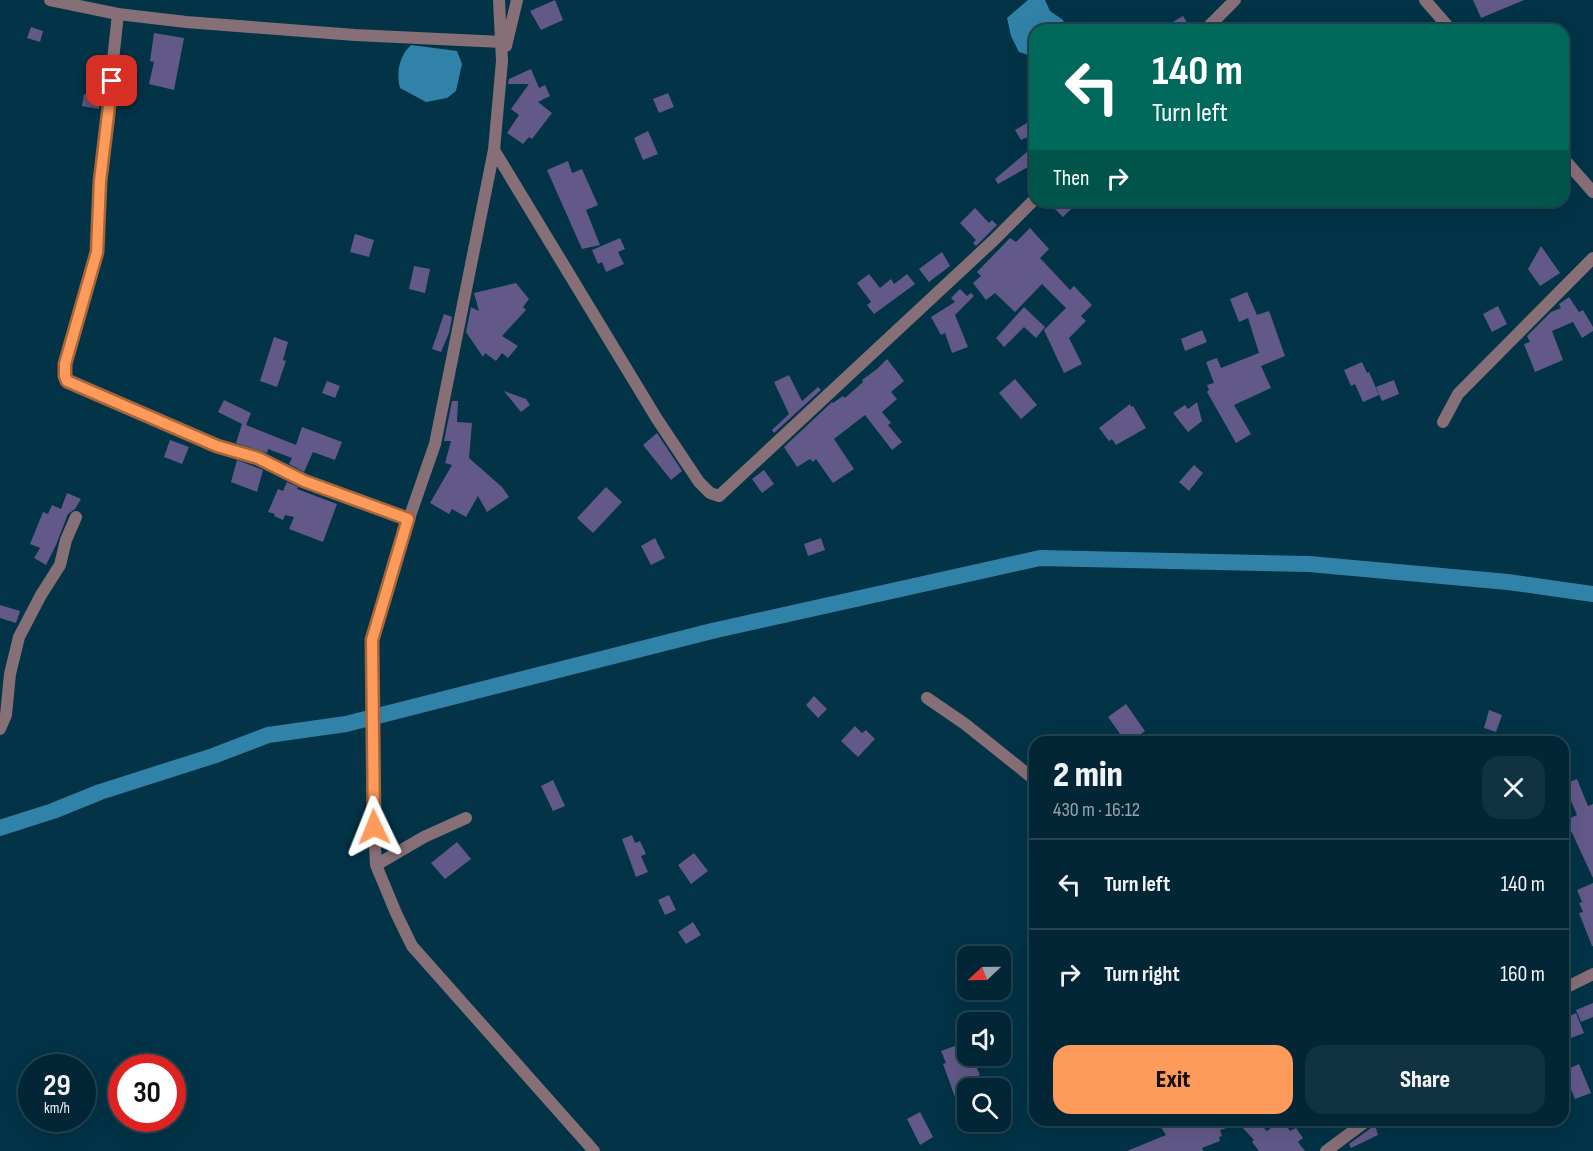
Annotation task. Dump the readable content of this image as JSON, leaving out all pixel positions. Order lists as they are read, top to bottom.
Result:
{
  "north": "left",
  "page": {
    "turn": ["140 m", "Turn left"],
    "then": "Then",
    "heading": ["2 min", "430 m · 16:12"],
    "list": [
      {
        "name": "Turn left",
        "value": "140 m"
      },
      {
        "name": "Turn right",
        "value": "160 m"
      }
    ],
    "buttons": ["Exit", "Share"],
    "speed": "29 km/h",
    "limit": "30"
  }
}
